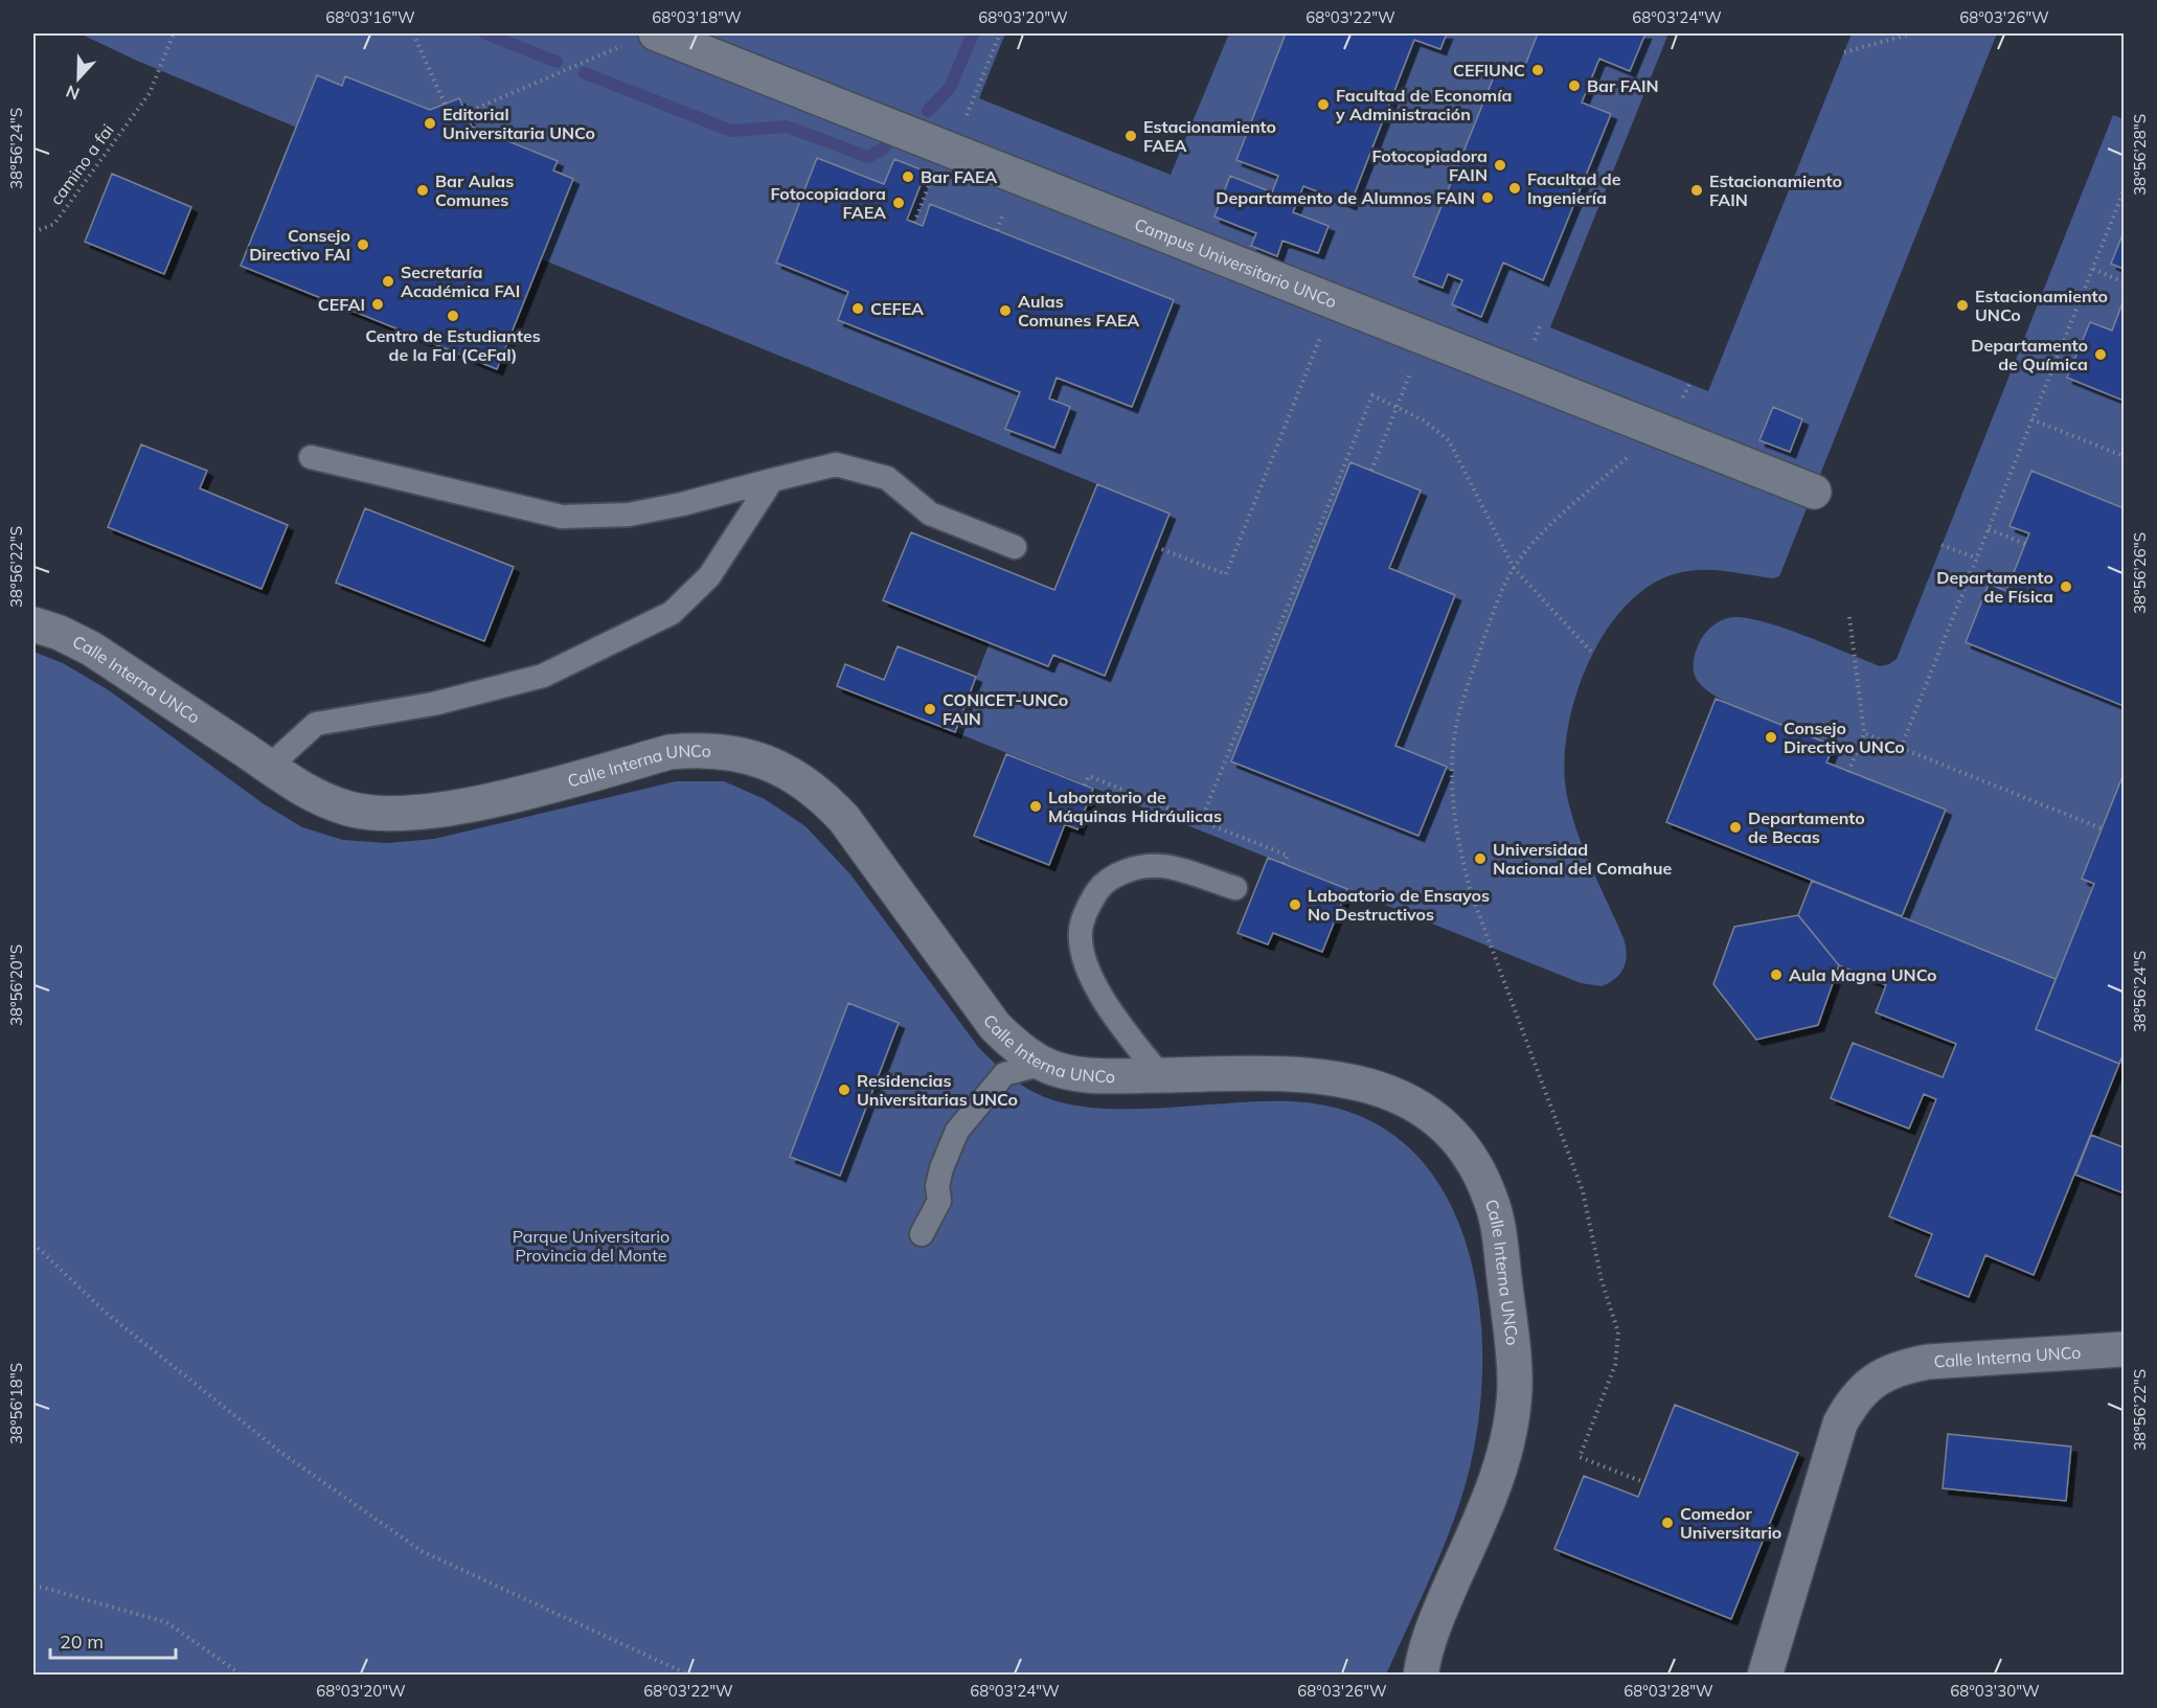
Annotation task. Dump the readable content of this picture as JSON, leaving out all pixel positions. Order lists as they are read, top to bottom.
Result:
{
  "streets": {
    "street": ["Campus Universitario UNCo", "Calle Interna UNCo"],
    "path": ["camino a fai"]
  },
  "parks": ["Parque Universitario Provincia del Monte"],
  "places": [
    "CEFIUNC",
    "Bar FAIN",
    "Facultad de Economía y Administración",
    "Editorial Universitaria UNCo",
    "Estacionamiento FAEA",
    "Fotocopiadora FAIN",
    "Bar FAEA",
    "Facultad de Ingeniería",
    "Bar Aulas Comunes",
    "Estacionamiento FAIN",
    "Departamento de Alumnos FAIN",
    "Fotocopiadora FAEA",
    "Consejo Directivo FAI",
    "Secretaría Académica FAI",
    "CEFAI",
    "Estacionamiento UNCo",
    "CEFEA",
    "Aulas Comunes FAEA",
    "Centro de Estudiantes de la FaI (CeFaI)",
    "Departamento de Química",
    "Departamento de Física",
    "CONICET-UNCo FAIN",
    "Consejo Directivo UNCo",
    "Laboratorio de Máquinas Hidráulicas",
    "Departamento de Becas",
    "Universidad Nacional del Comahue",
    "Laboatorio de Ensayos No Destructivos",
    "Aula Magna UNCo",
    "Residencias Universitarias UNCo",
    "Comedor Universitario"
  ],
  "scale_bar": "20 m",
  "north": "bottom",
  "coordinates": [
    "68°03'16\"W",
    "68°03'18\"W",
    "68°03'20\"W",
    "68°03'22\"W",
    "68°03'24\"W",
    "68°03'26\"W",
    "38°56'24\"S",
    "38°56'28\"S",
    "38°56'22\"S",
    "38°56'26\"S",
    "38°56'20\"S",
    "38°56'18\"S",
    "68°03'28\"W",
    "68°03'30\"W"
  ]
}
